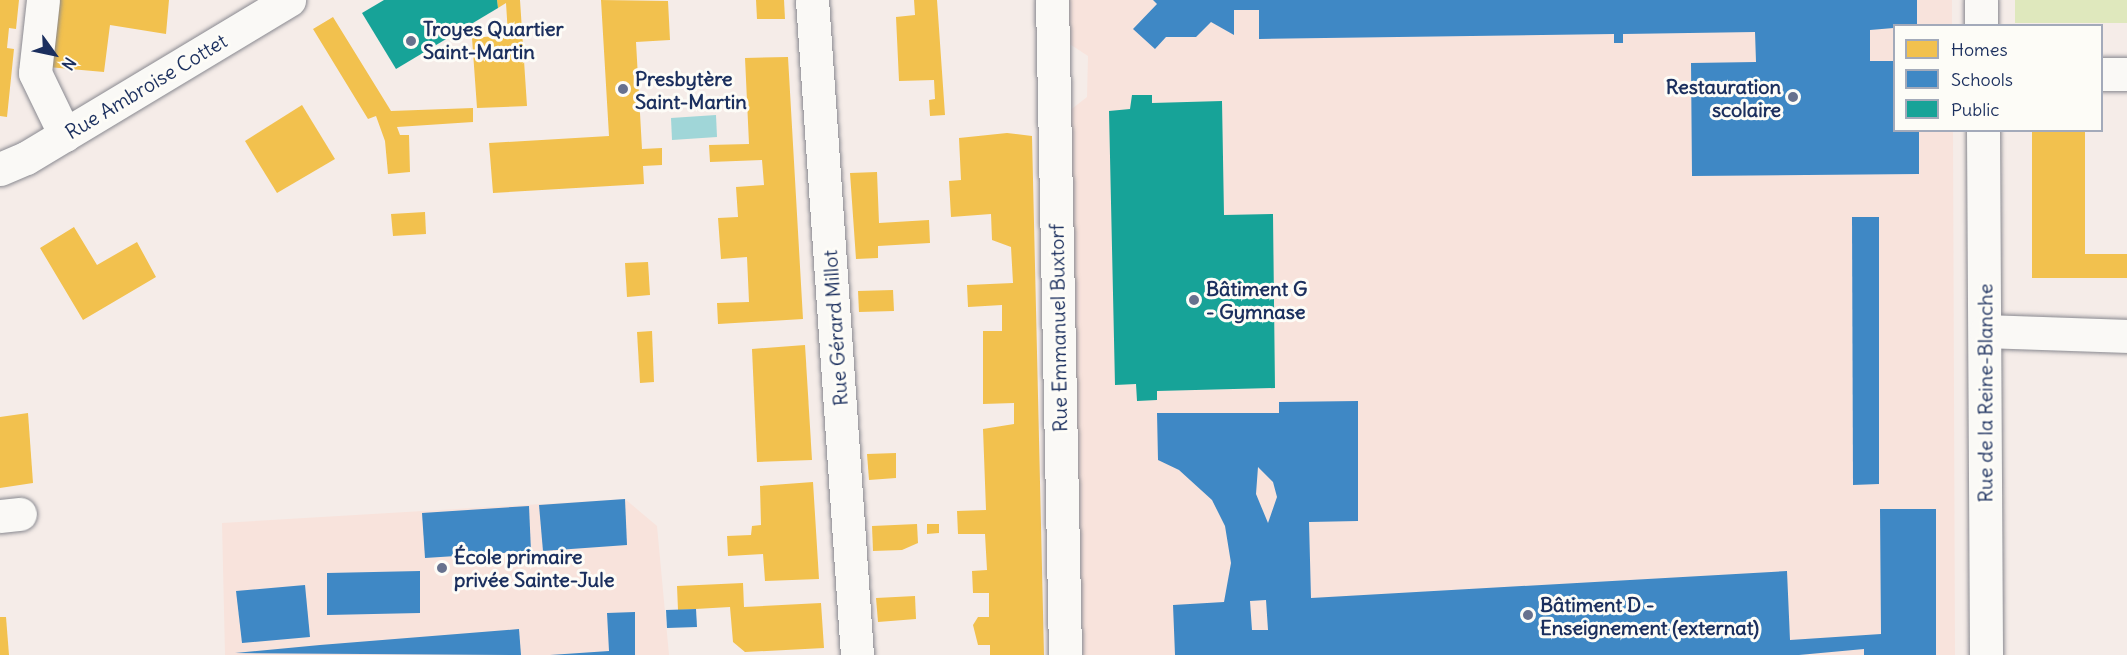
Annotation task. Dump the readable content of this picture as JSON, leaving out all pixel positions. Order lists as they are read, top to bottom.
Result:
{
  "streets": {
    "street": [
      "Rue Ambroise Cottet",
      "Rue Gérard Millot",
      "Rue Emmanuel Buxtorf",
      "Rue de la Reine-Blanche"
    ]
  },
  "places": [
    "Troyes Quartier Saint-Martin",
    "Presbytère Saint-Martin",
    "Restauration scolaire",
    "Bâtiment G - Gymnase",
    "École primaire privée Sainte-Jule",
    "Bâtiment D - Enseignement (externat)"
  ],
  "legend": ["Homes", "Schools", "Public"],
  "north": "bottom right"
}
